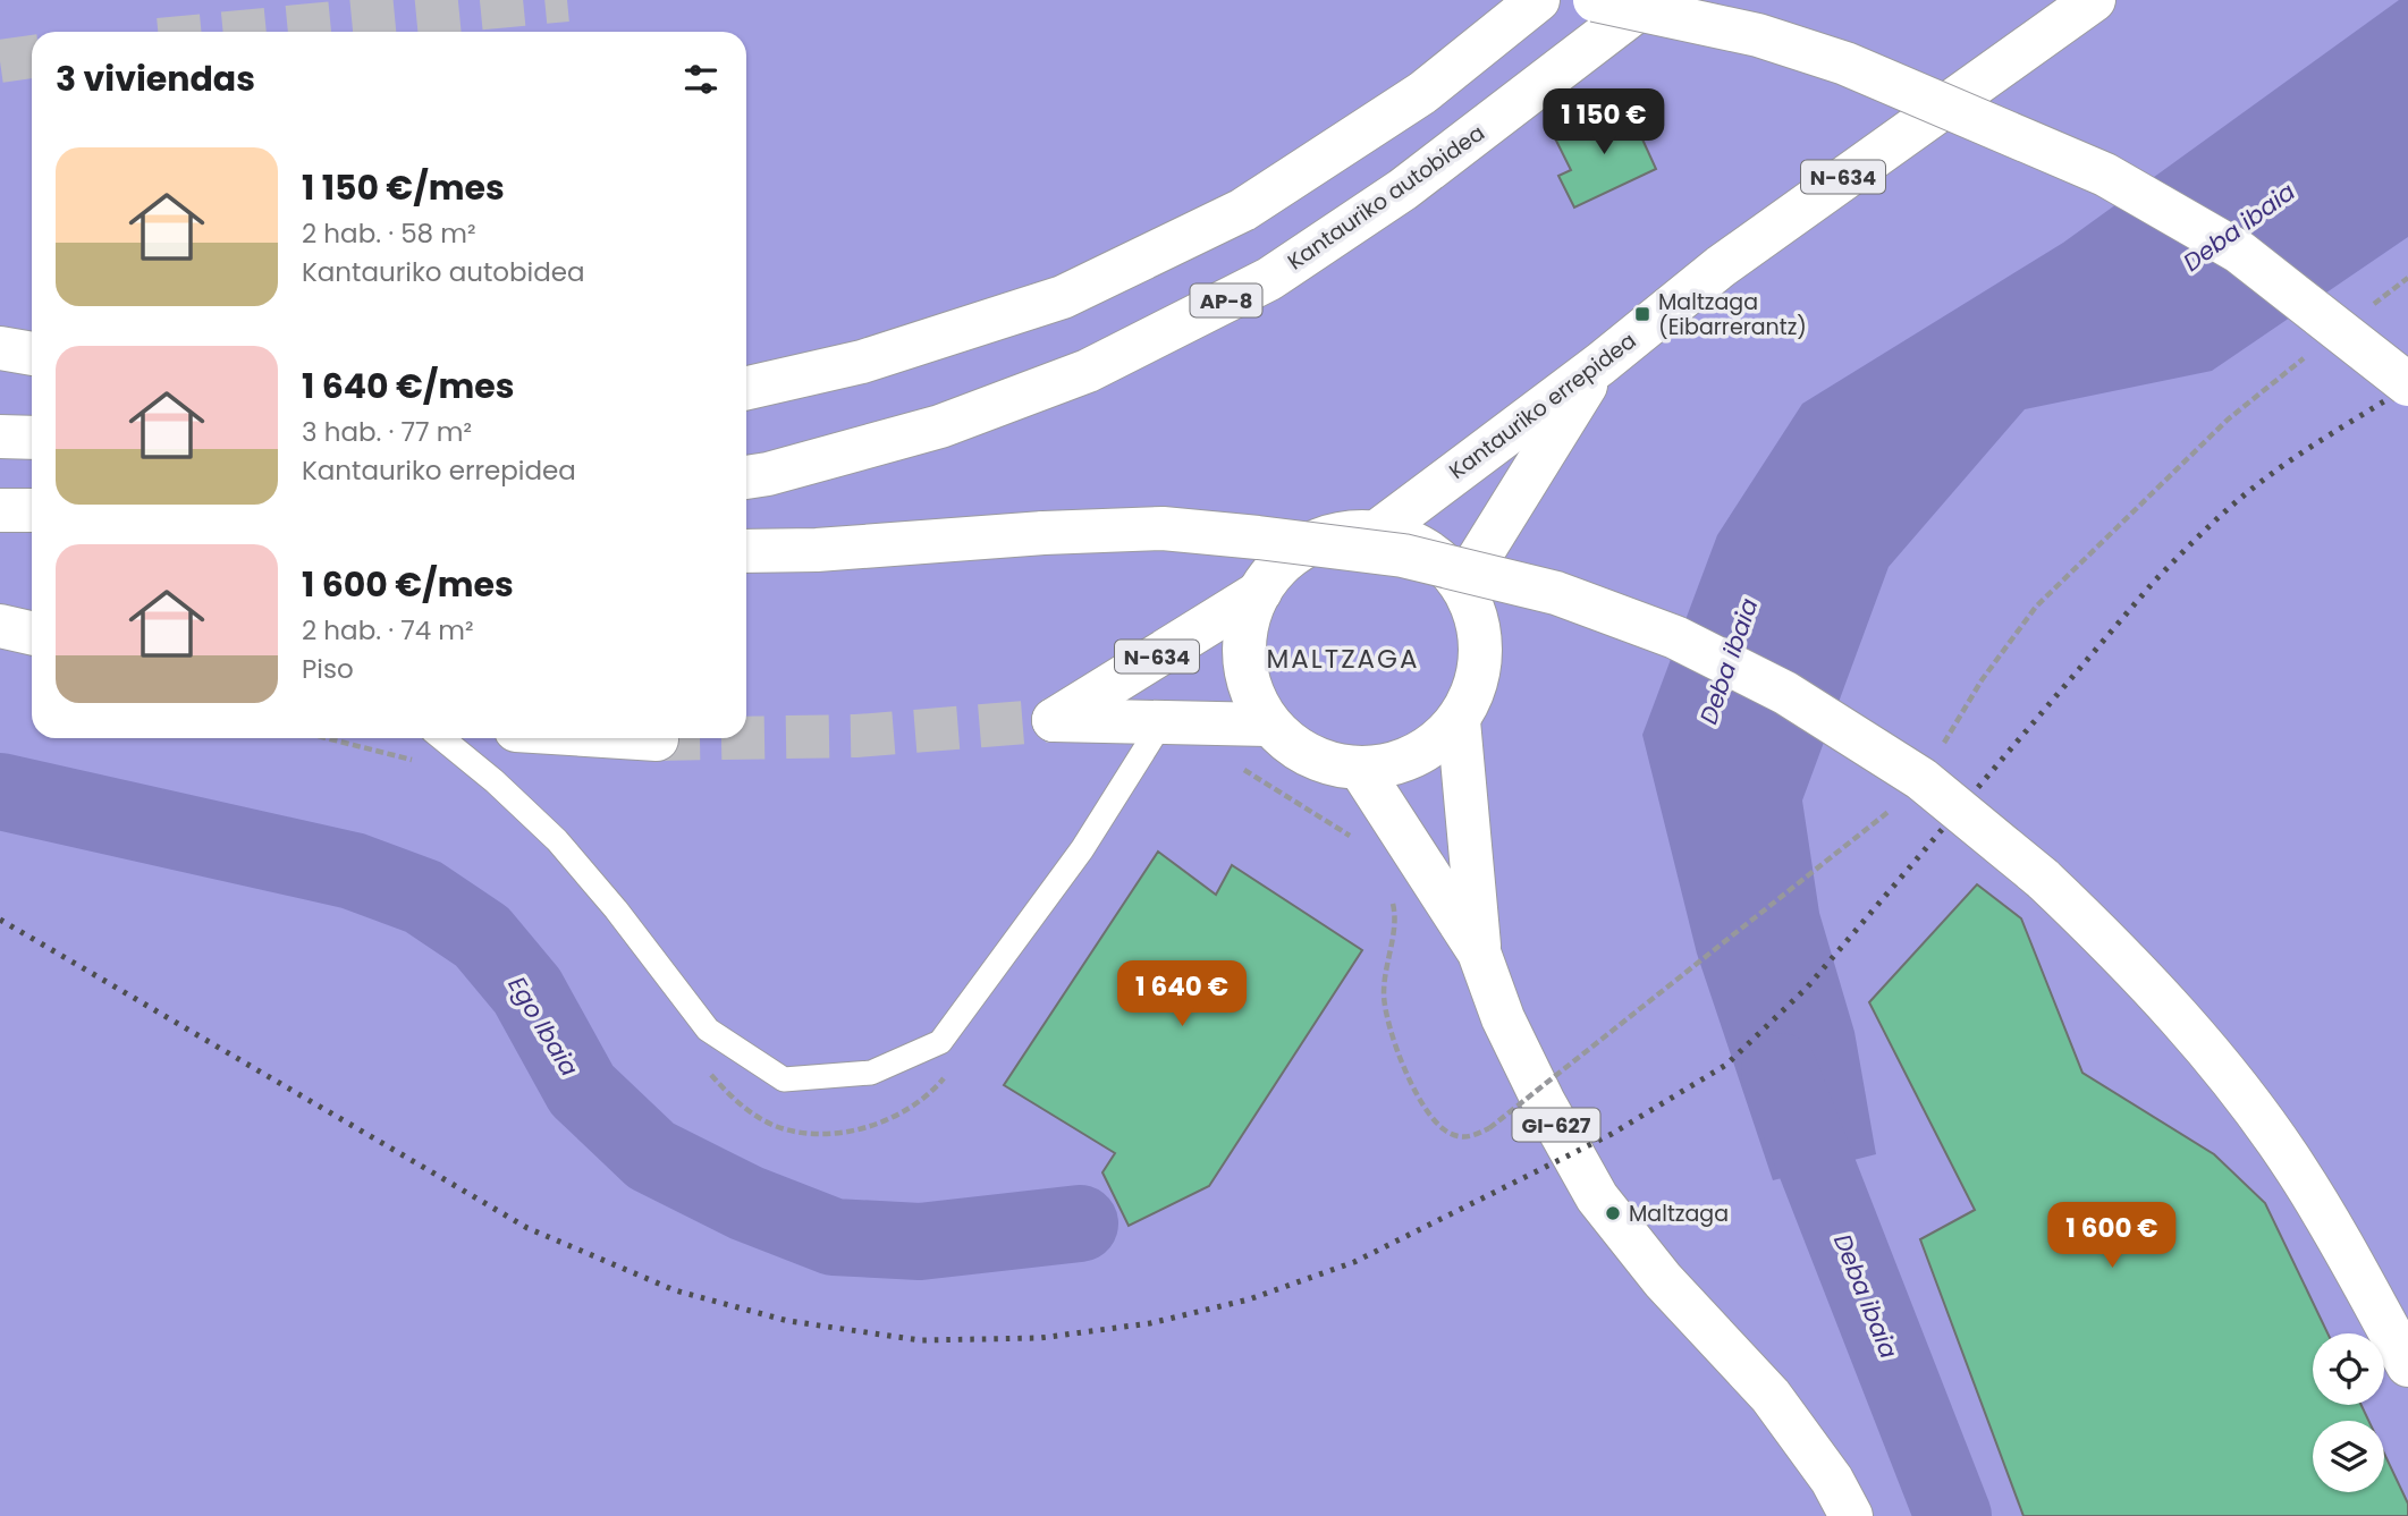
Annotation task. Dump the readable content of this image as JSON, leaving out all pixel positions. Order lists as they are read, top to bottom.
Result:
{
  "streets": {
    "main road": [
      "N-634",
      "Kantauriko autobidea",
      "AP-8",
      "Kantauriko errepidea",
      "GI-627"
    ]
  },
  "crossings": [
    ["N-634", "Kantauriko errepidea"],
    ["N-634", "GI-627"],
    ["Kantauriko errepidea", "GI-627"]
  ],
  "districts": ["MALTZAGA"],
  "water": ["Deba ibaia", "Ego Ibaia"],
  "places": {
    "transit": ["Maltzaga (Eibarrerantz)"],
    "other": ["Maltzaga"]
  },
  "page": {
    "heading": "3 viviendas",
    "price": ["1 150 €", "1 640 €", "1 600 €"],
    "list": [
      {
        "name": "1 150 €/mes",
        "note": "2 hab. · 58 m² · Kantauriko autobidea"
      },
      {
        "name": "1 640 €/mes",
        "note": "3 hab. · 77 m² · Kantauriko errepidea"
      },
      {
        "name": "1 600 €/mes",
        "note": "2 hab. · 74 m² · Piso"
      }
    ]
  }
}
